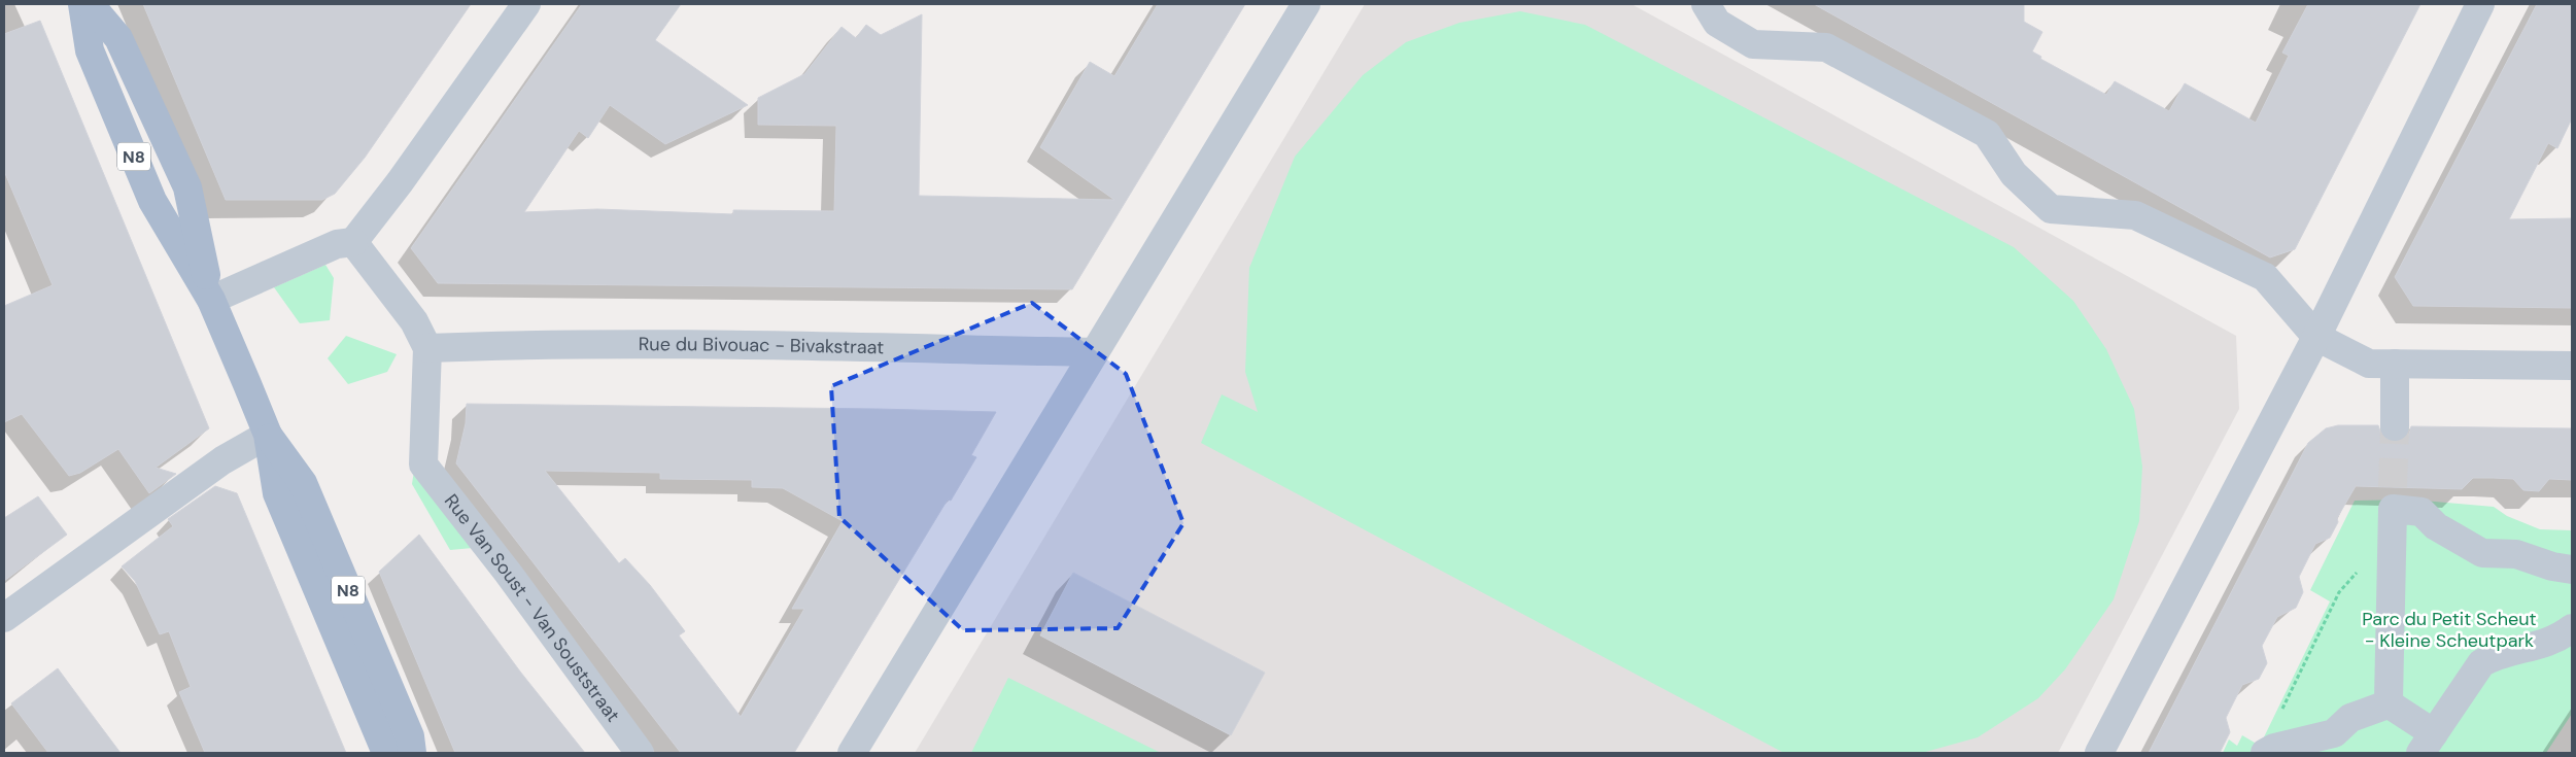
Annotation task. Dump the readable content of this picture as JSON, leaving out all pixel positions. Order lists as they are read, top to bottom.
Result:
{
  "streets": {
    "main road": ["N8"],
    "street": ["Rue du Bivouac - Bivakstraat", "Rue Van Soust - Van Souststraat"]
  },
  "crossings": [
    ["Rue du Bivouac - Bivakstraat", "Rue Van Soust - Van Souststraat"]
  ],
  "parks": ["Parc du Petit Scheut - Kleine Scheutpark"]
}
